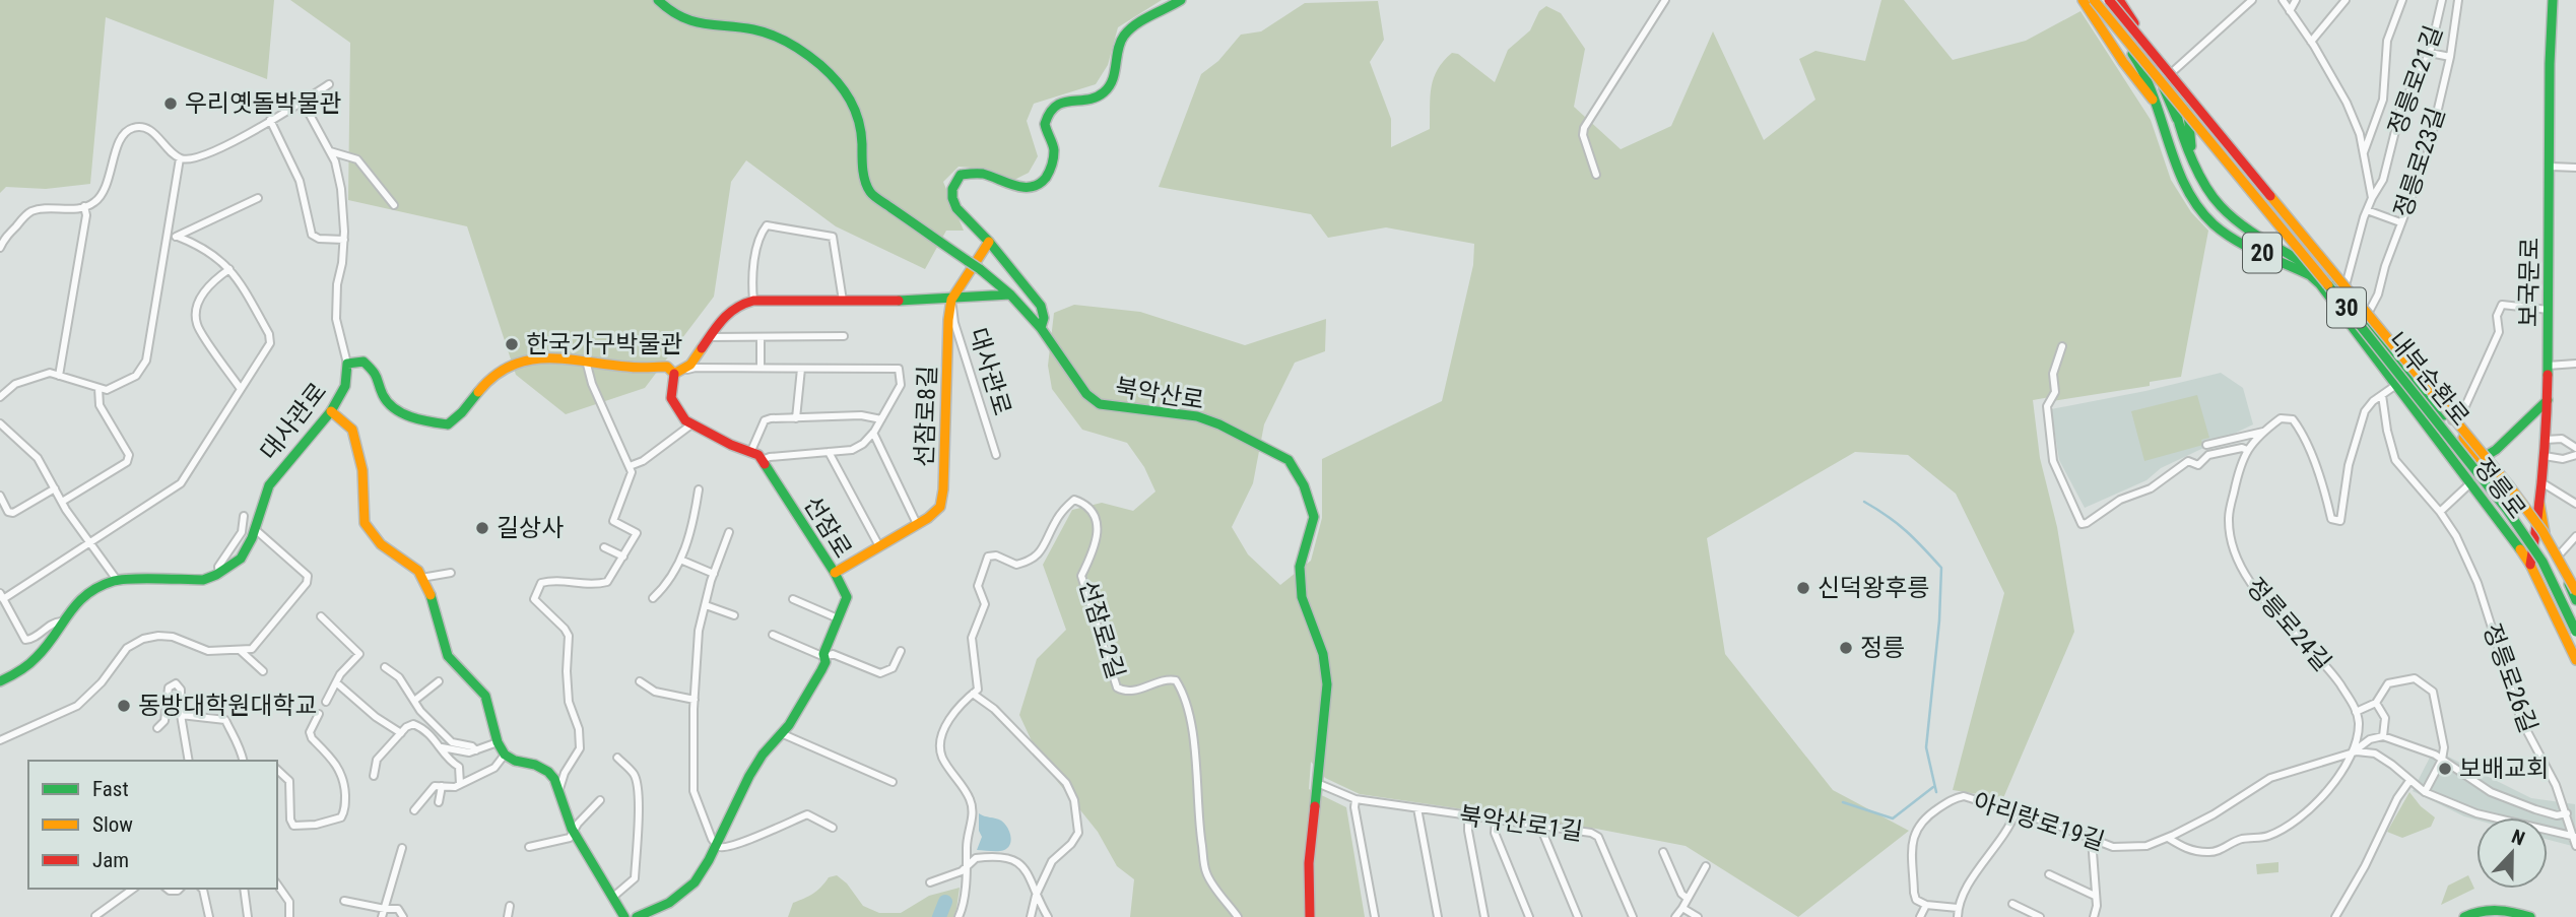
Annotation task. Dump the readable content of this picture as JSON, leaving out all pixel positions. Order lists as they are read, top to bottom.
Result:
{
  "streets": {
    "main road": [
      "20",
      "보국문로",
      "30",
      "대사관로",
      "내부순환로",
      "북악산로",
      "선잠로8길",
      "정릉로",
      "선잠로"
    ],
    "street": [
      "정릉로21길",
      "정릉로23길",
      "정릉로24길",
      "선잠로2길",
      "정릉로26길",
      "아리랑로19길",
      "북악산로1길"
    ]
  },
  "crossings": [
    ["정릉로21길", "정릉로"],
    ["정릉로23길", "정릉로"],
    ["보국문로", "정릉로"],
    ["대사관로", "북악산로"],
    ["대사관로", "선잠로8길"],
    ["대사관로", "선잠로"],
    ["내부순환로", "정릉로"],
    ["북악산로", "북악산로1길"],
    ["선잠로8길", "선잠로"],
    ["정릉로", "정릉로24길"],
    ["정릉로24길", "정릉로26길"]
  ],
  "places": [
    "우리옛돌박물관",
    "한국가구박물관",
    "길상사",
    "신덕왕후릉",
    "정릉",
    "동방대학원대학교",
    "보배교회"
  ],
  "legend": ["Fast", "Slow", "Jam"],
  "north": "top"
}
